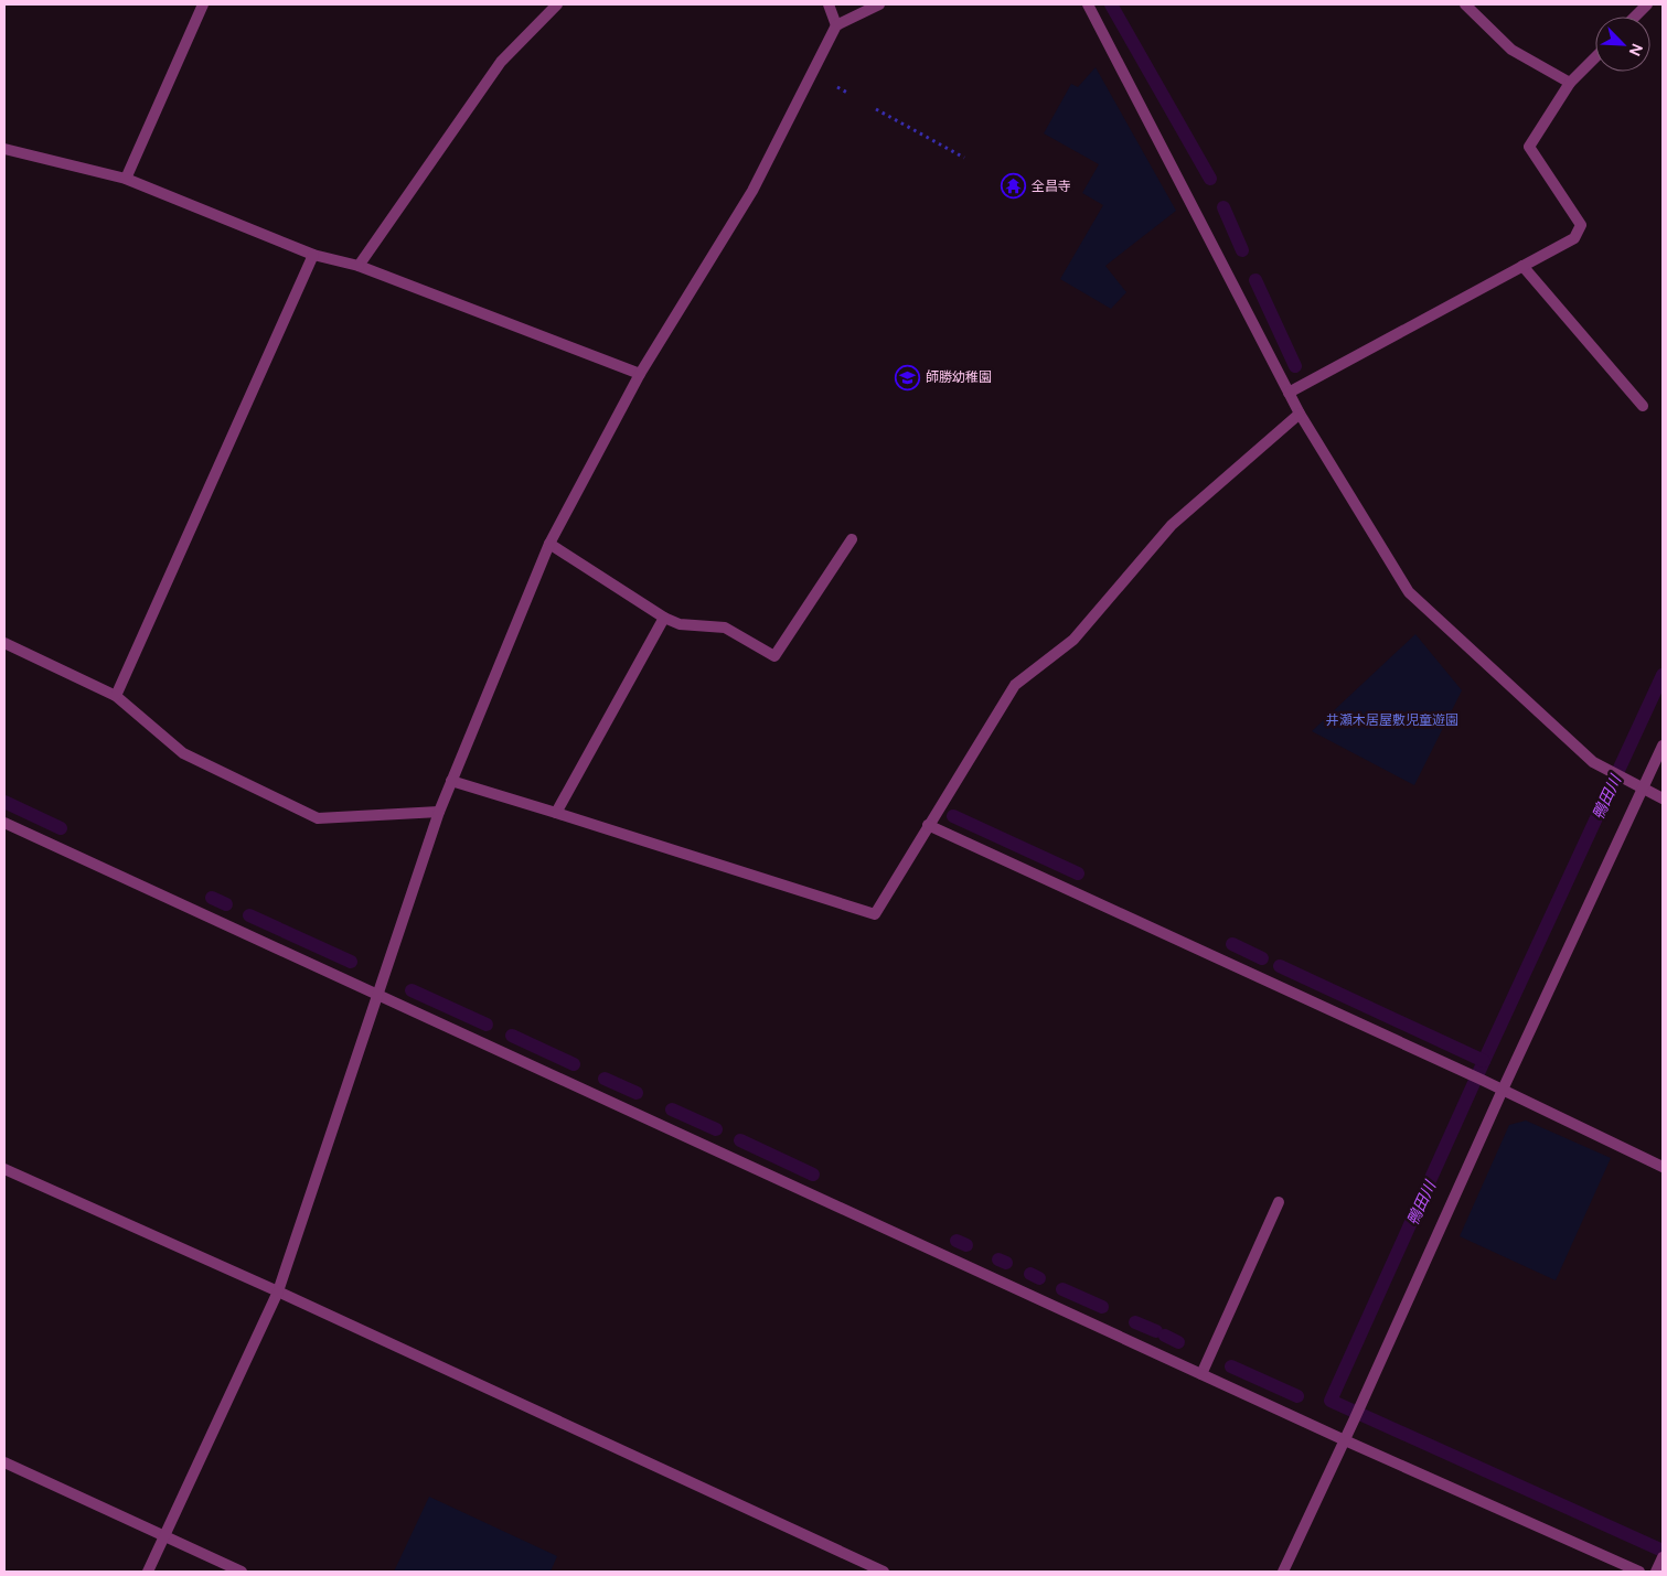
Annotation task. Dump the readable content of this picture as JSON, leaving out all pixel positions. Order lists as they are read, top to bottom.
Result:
{
  "water": ["鴨田川"],
  "parks": ["井瀬木居屋敷児童遊園"],
  "places": {
    "temple": ["全昌寺"],
    "school or university": ["師勝幼稚園"]
  },
  "north": "bottom right"
}
